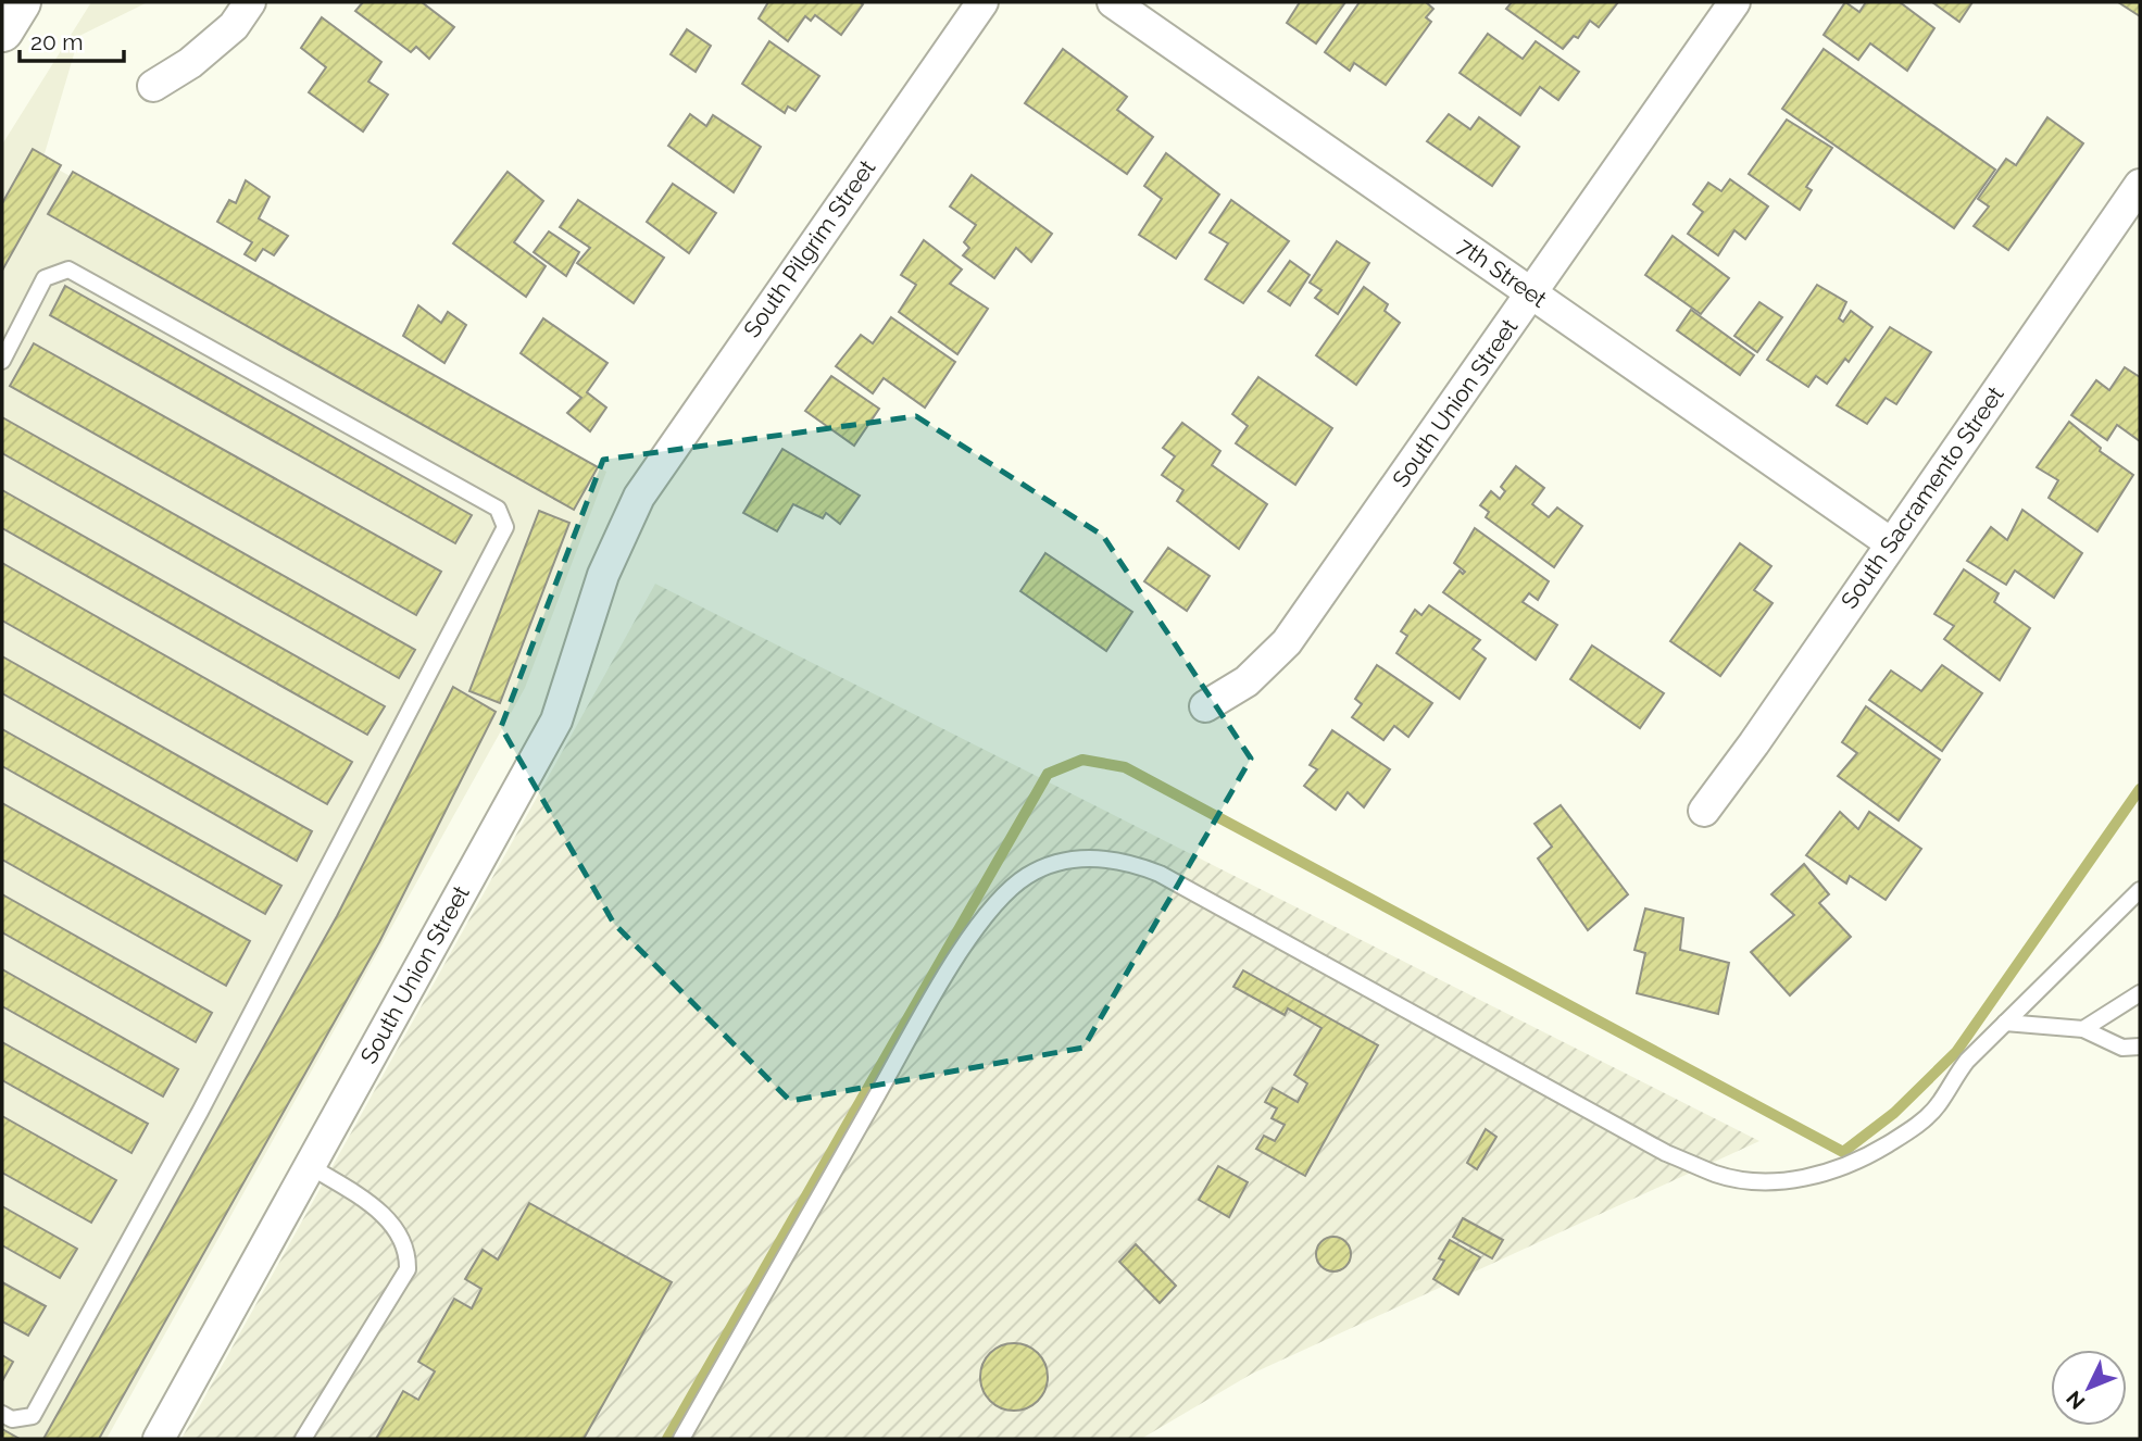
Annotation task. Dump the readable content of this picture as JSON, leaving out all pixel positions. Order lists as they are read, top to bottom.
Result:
{
  "streets": {
    "street": [
      "South Pilgrim Street",
      "7th Street",
      "South Union Street",
      "South Sacramento Street"
    ]
  },
  "crossings": [
    ["South Pilgrim Street", "South Union Street"],
    ["7th Street", "South Union Street"],
    ["7th Street", "South Sacramento Street"]
  ],
  "scale_bar": "20 m",
  "north": "bottom left"
}
